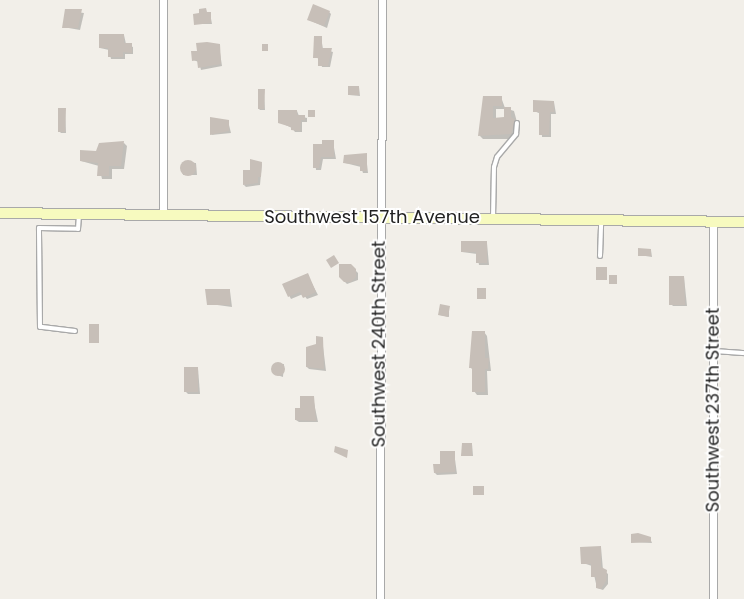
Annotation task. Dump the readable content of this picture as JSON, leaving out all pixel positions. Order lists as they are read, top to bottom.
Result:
{
  "streets": {
    "street": ["Southwest 157th Avenue", "Southwest 240th Street", "Southwest 237th Street"]
  },
  "crossings": [
    ["Southwest 157th Avenue", "Southwest 240th Street"],
    ["Southwest 157th Avenue", "Southwest 237th Street"]
  ]
}
